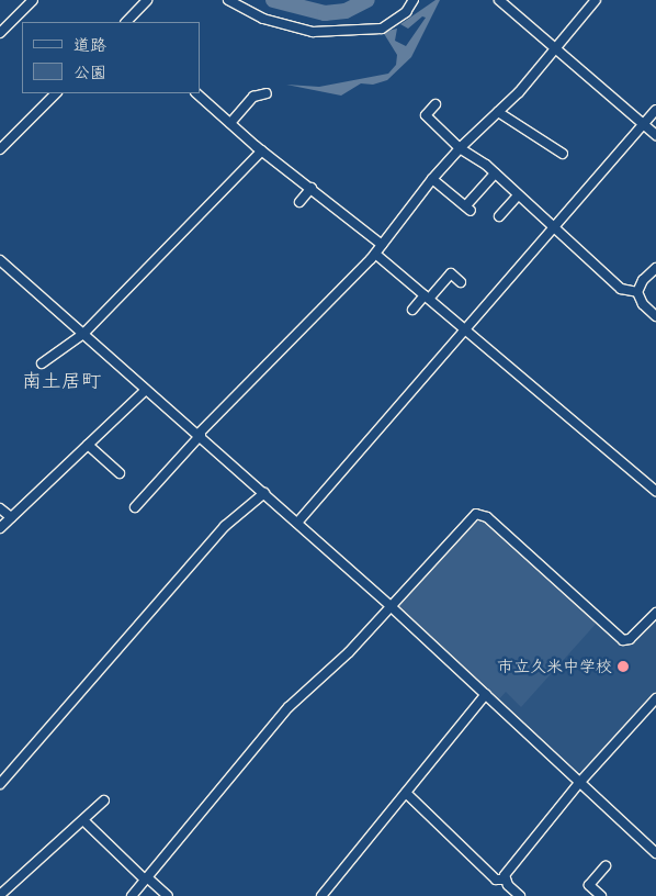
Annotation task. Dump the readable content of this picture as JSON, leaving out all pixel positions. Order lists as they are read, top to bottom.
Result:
{
  "districts": ["南土居町"],
  "places": ["市立久米中学校"],
  "legend": ["道路", "公園"]
}
